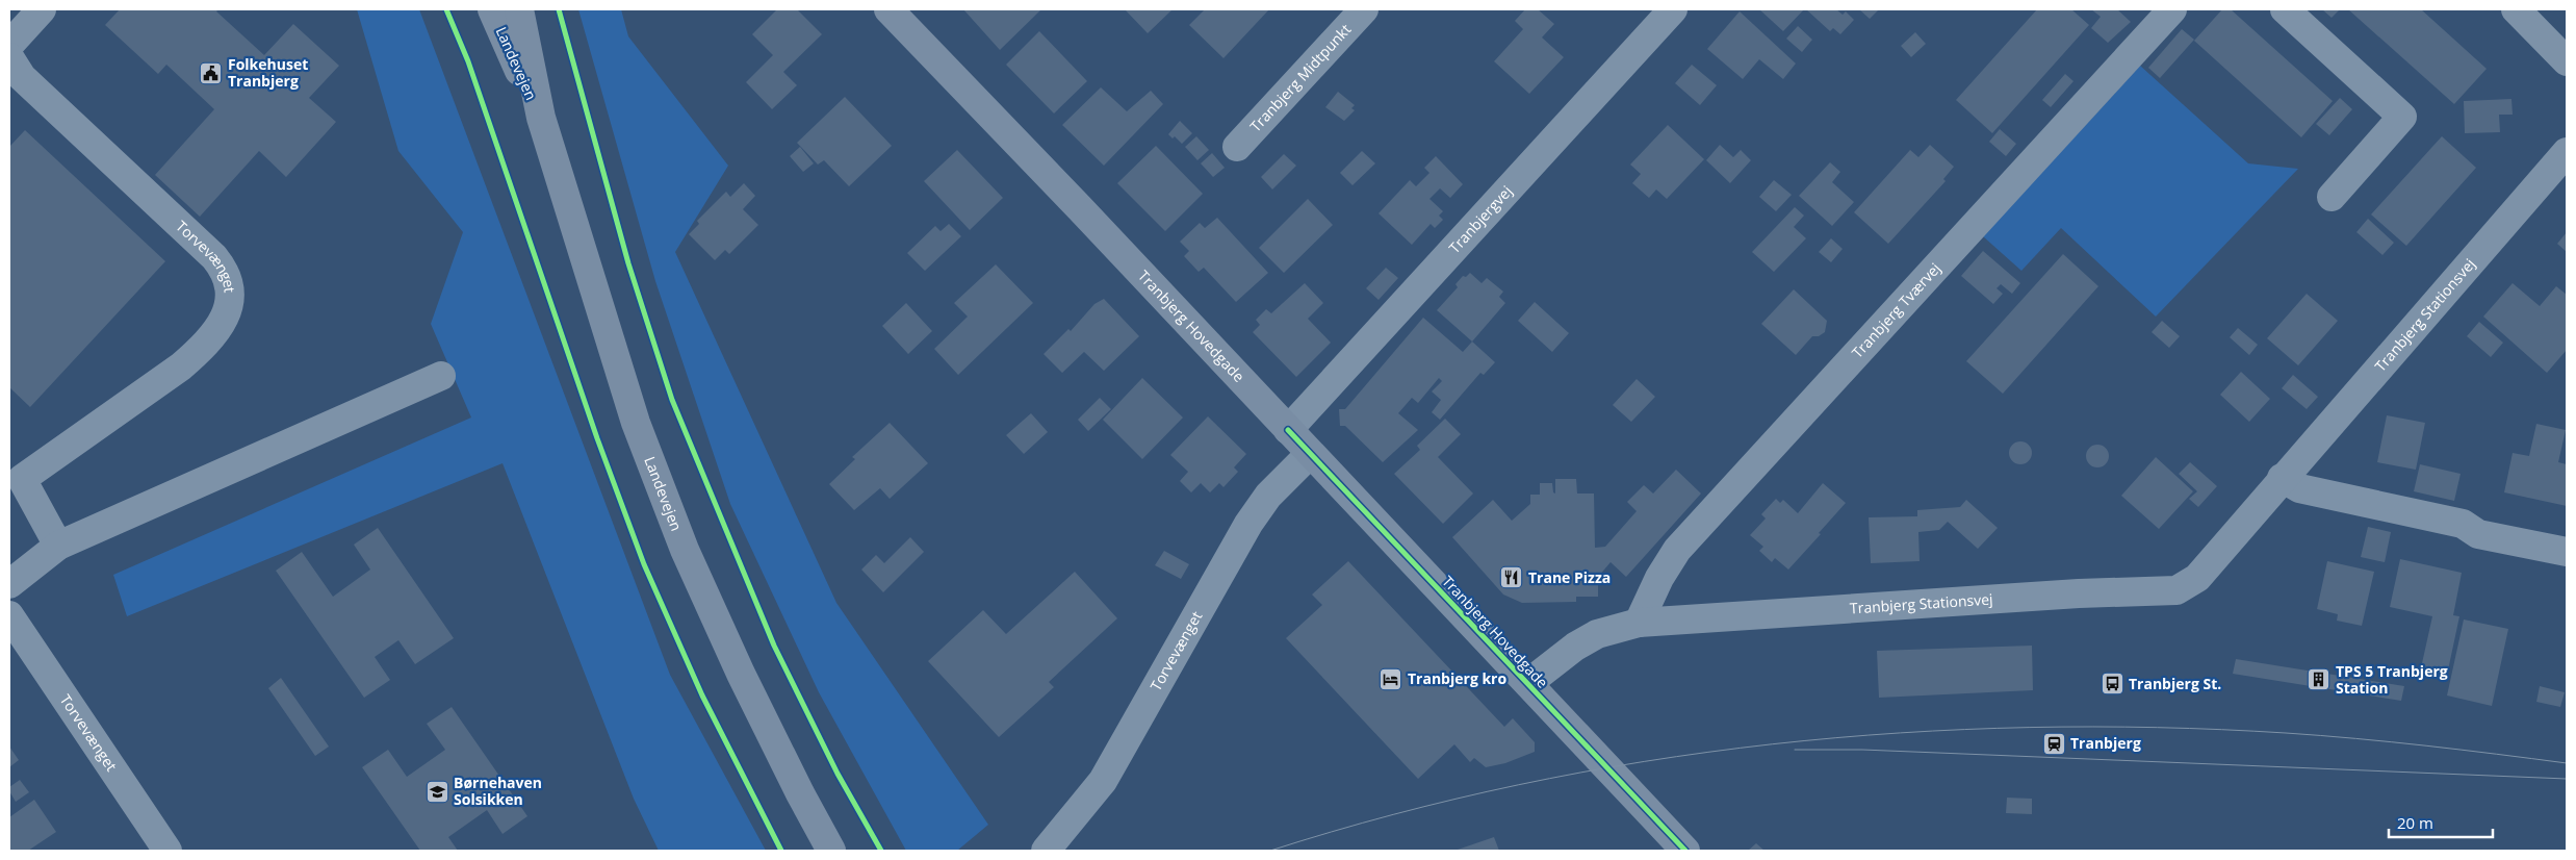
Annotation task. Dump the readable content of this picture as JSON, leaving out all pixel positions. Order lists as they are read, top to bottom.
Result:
{
  "streets": {
    "street": [
      "Landevejen",
      "Tranbjerg Midtpunkt",
      "Tranbjergvej",
      "Torvevænget",
      "Tranbjerg Tværvej",
      "Tranbjerg Stationsvej",
      "Tranbjerg Hovedgade"
    ]
  },
  "crossings": [
    ["Tranbjergvej", "Tranbjerg Hovedgade"],
    ["Torvevænget", "Tranbjerg Hovedgade"],
    ["Tranbjerg Tværvej", "Tranbjerg Stationsvej"],
    ["Tranbjerg Stationsvej", "Tranbjerg Hovedgade"]
  ],
  "places": {
    "public building": ["Folkehuset Tranbjerg"],
    "restaurant": ["Trane Pizza"],
    "hotel": ["Tranbjerg kro"],
    "building": ["TPS 5 Tranbjerg Station"],
    "bus stop": ["Tranbjerg St."],
    "station": ["Tranbjerg"],
    "school or university": ["Børnehaven Solsikken"]
  },
  "scale_bar": "20 m"
}
